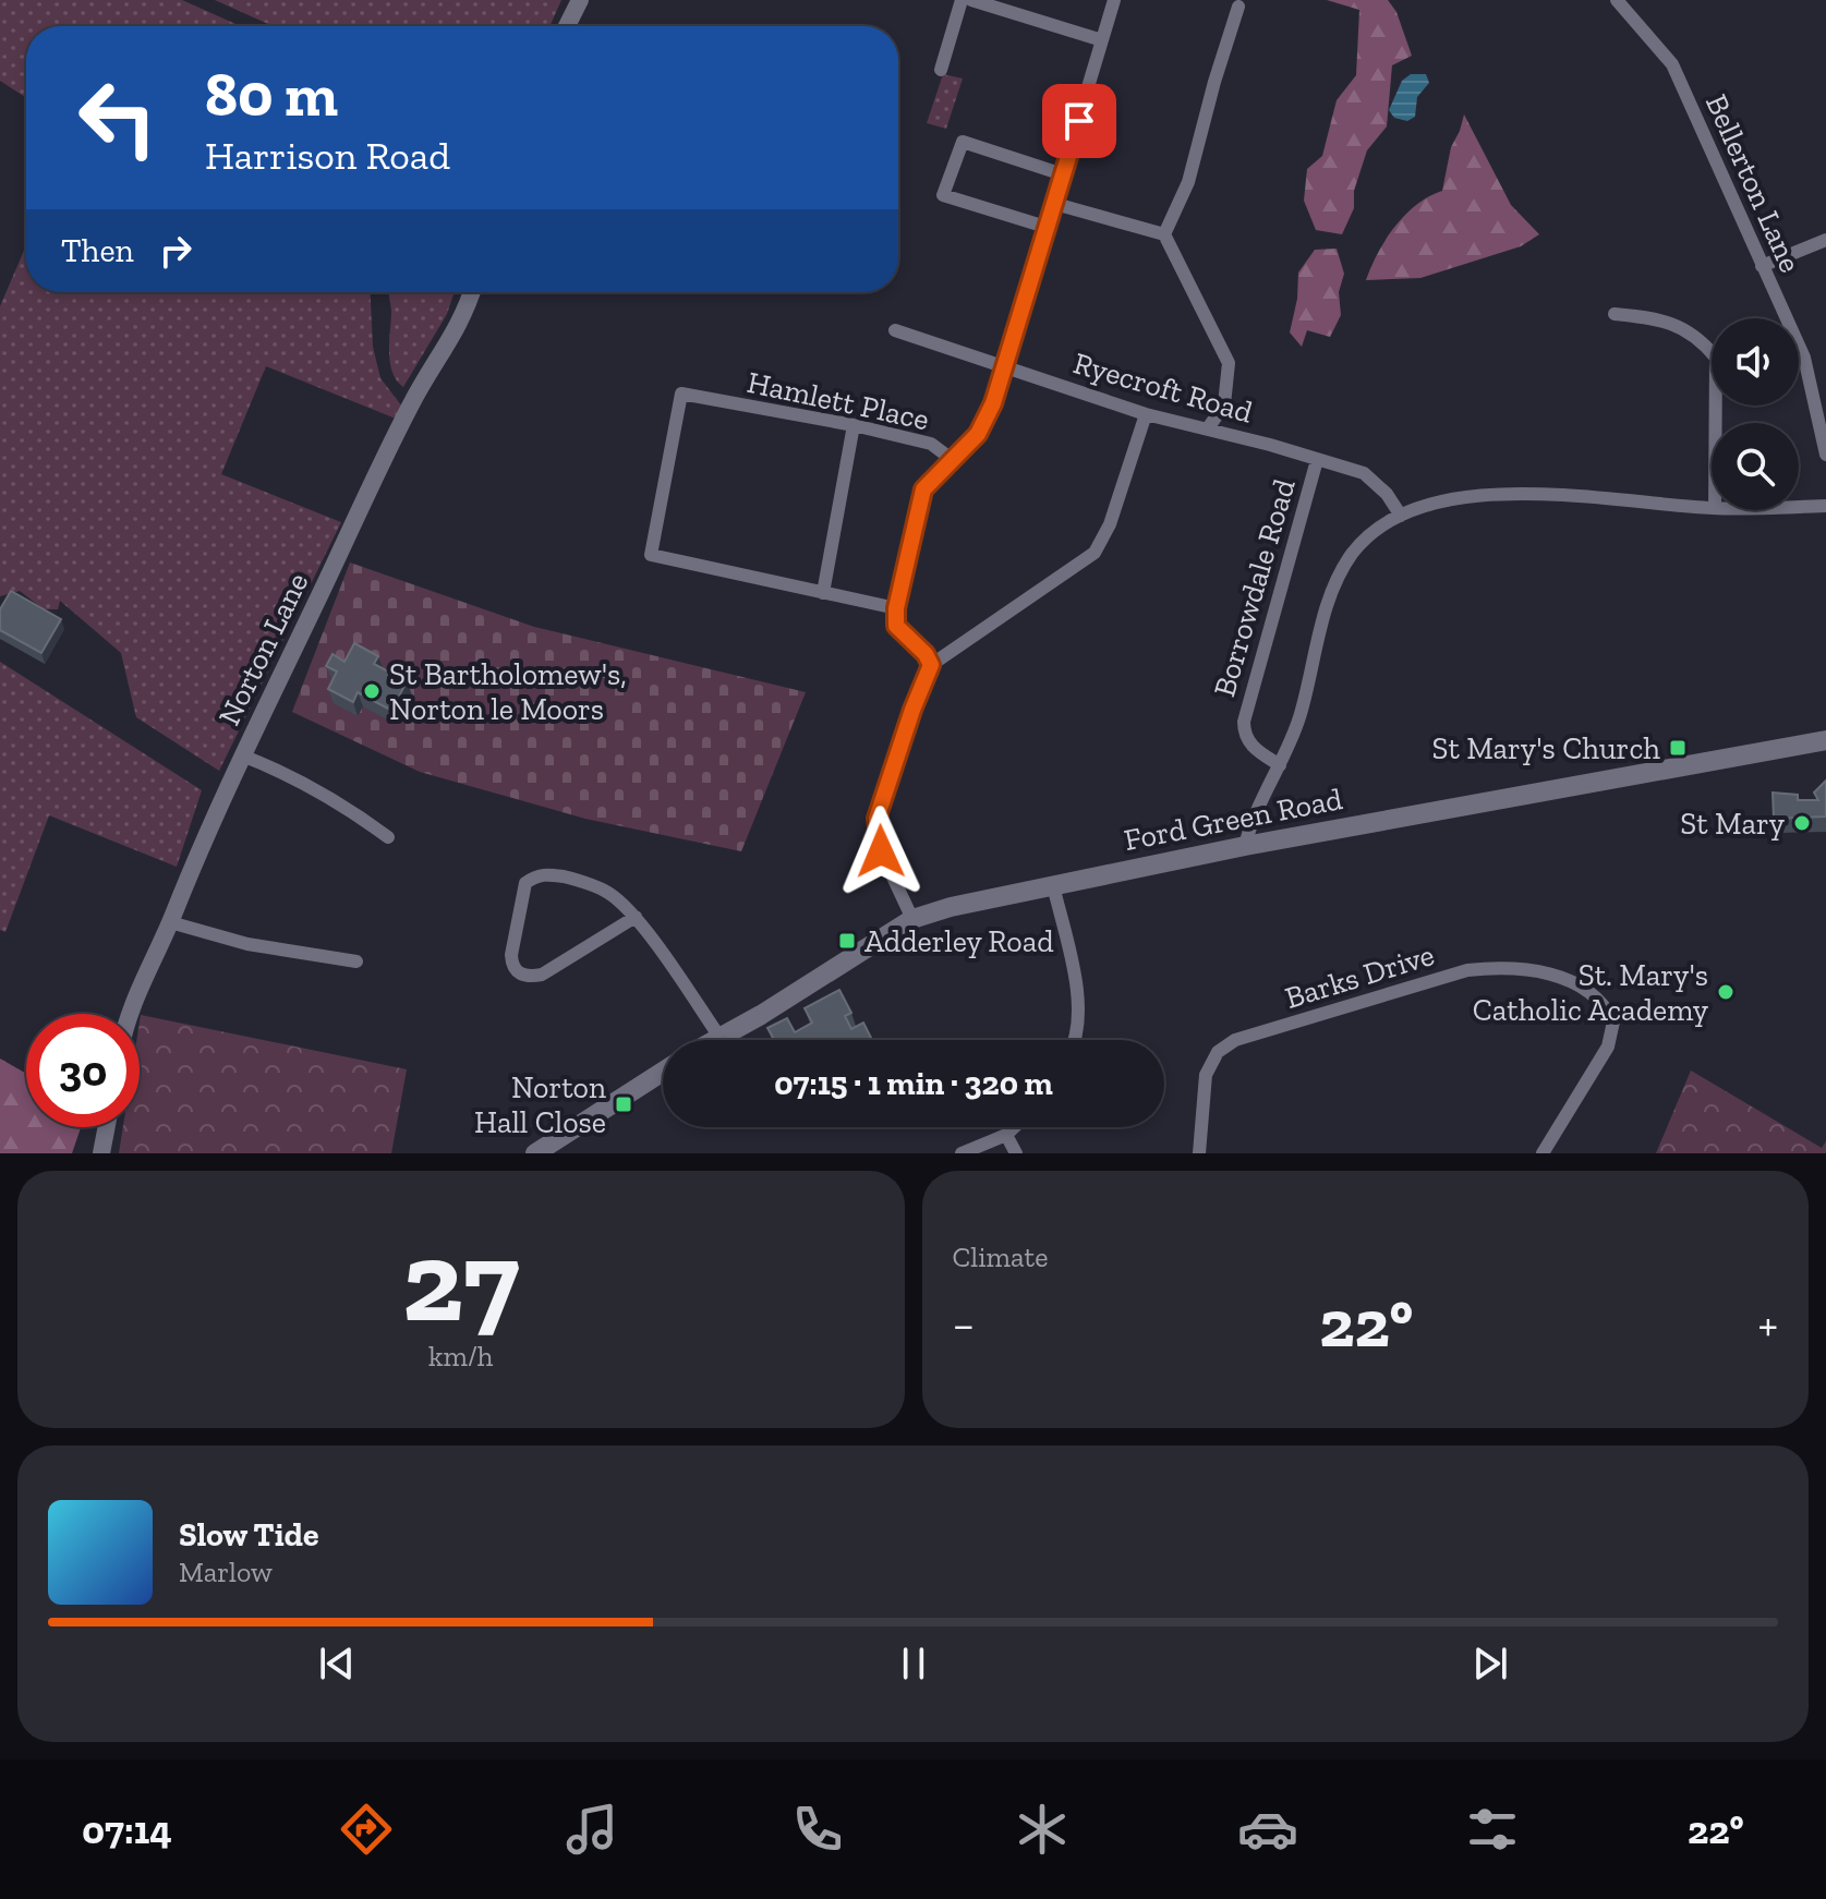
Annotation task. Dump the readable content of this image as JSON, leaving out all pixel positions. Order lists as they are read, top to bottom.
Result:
{
  "streets": {
    "main road": ["Ford Green Road"],
    "street": [
      "Bellerton Lane",
      "Ryecroft Road",
      "Hamlett Place",
      "Borrowdale Road",
      "Norton Lane",
      "Barks Drive"
    ]
  },
  "crossings": [
    ["Ryecroft Road", "Borrowdale Road"]
  ],
  "places": {
    "other": ["St Bartholomew's, Norton le Moors", "St Mary", "St. Mary's Catholic Academy"],
    "transit": ["St Mary's Church", "Adderley Road", "Norton Hall Close"]
  },
  "page": {
    "turn": ["80 m", "Harrison Road"],
    "then": "Then",
    "limit": "30",
    "trip": "07:15 · 1 min · 320 m",
    "tile": [
      ["27", "km/h"],
      "Climate"
    ],
    "heat": ["−", "22°", "+"],
    "song": ["Slow Tide", "Marlow"],
    "tabs": ["07:14", "22°"]
  }
}
